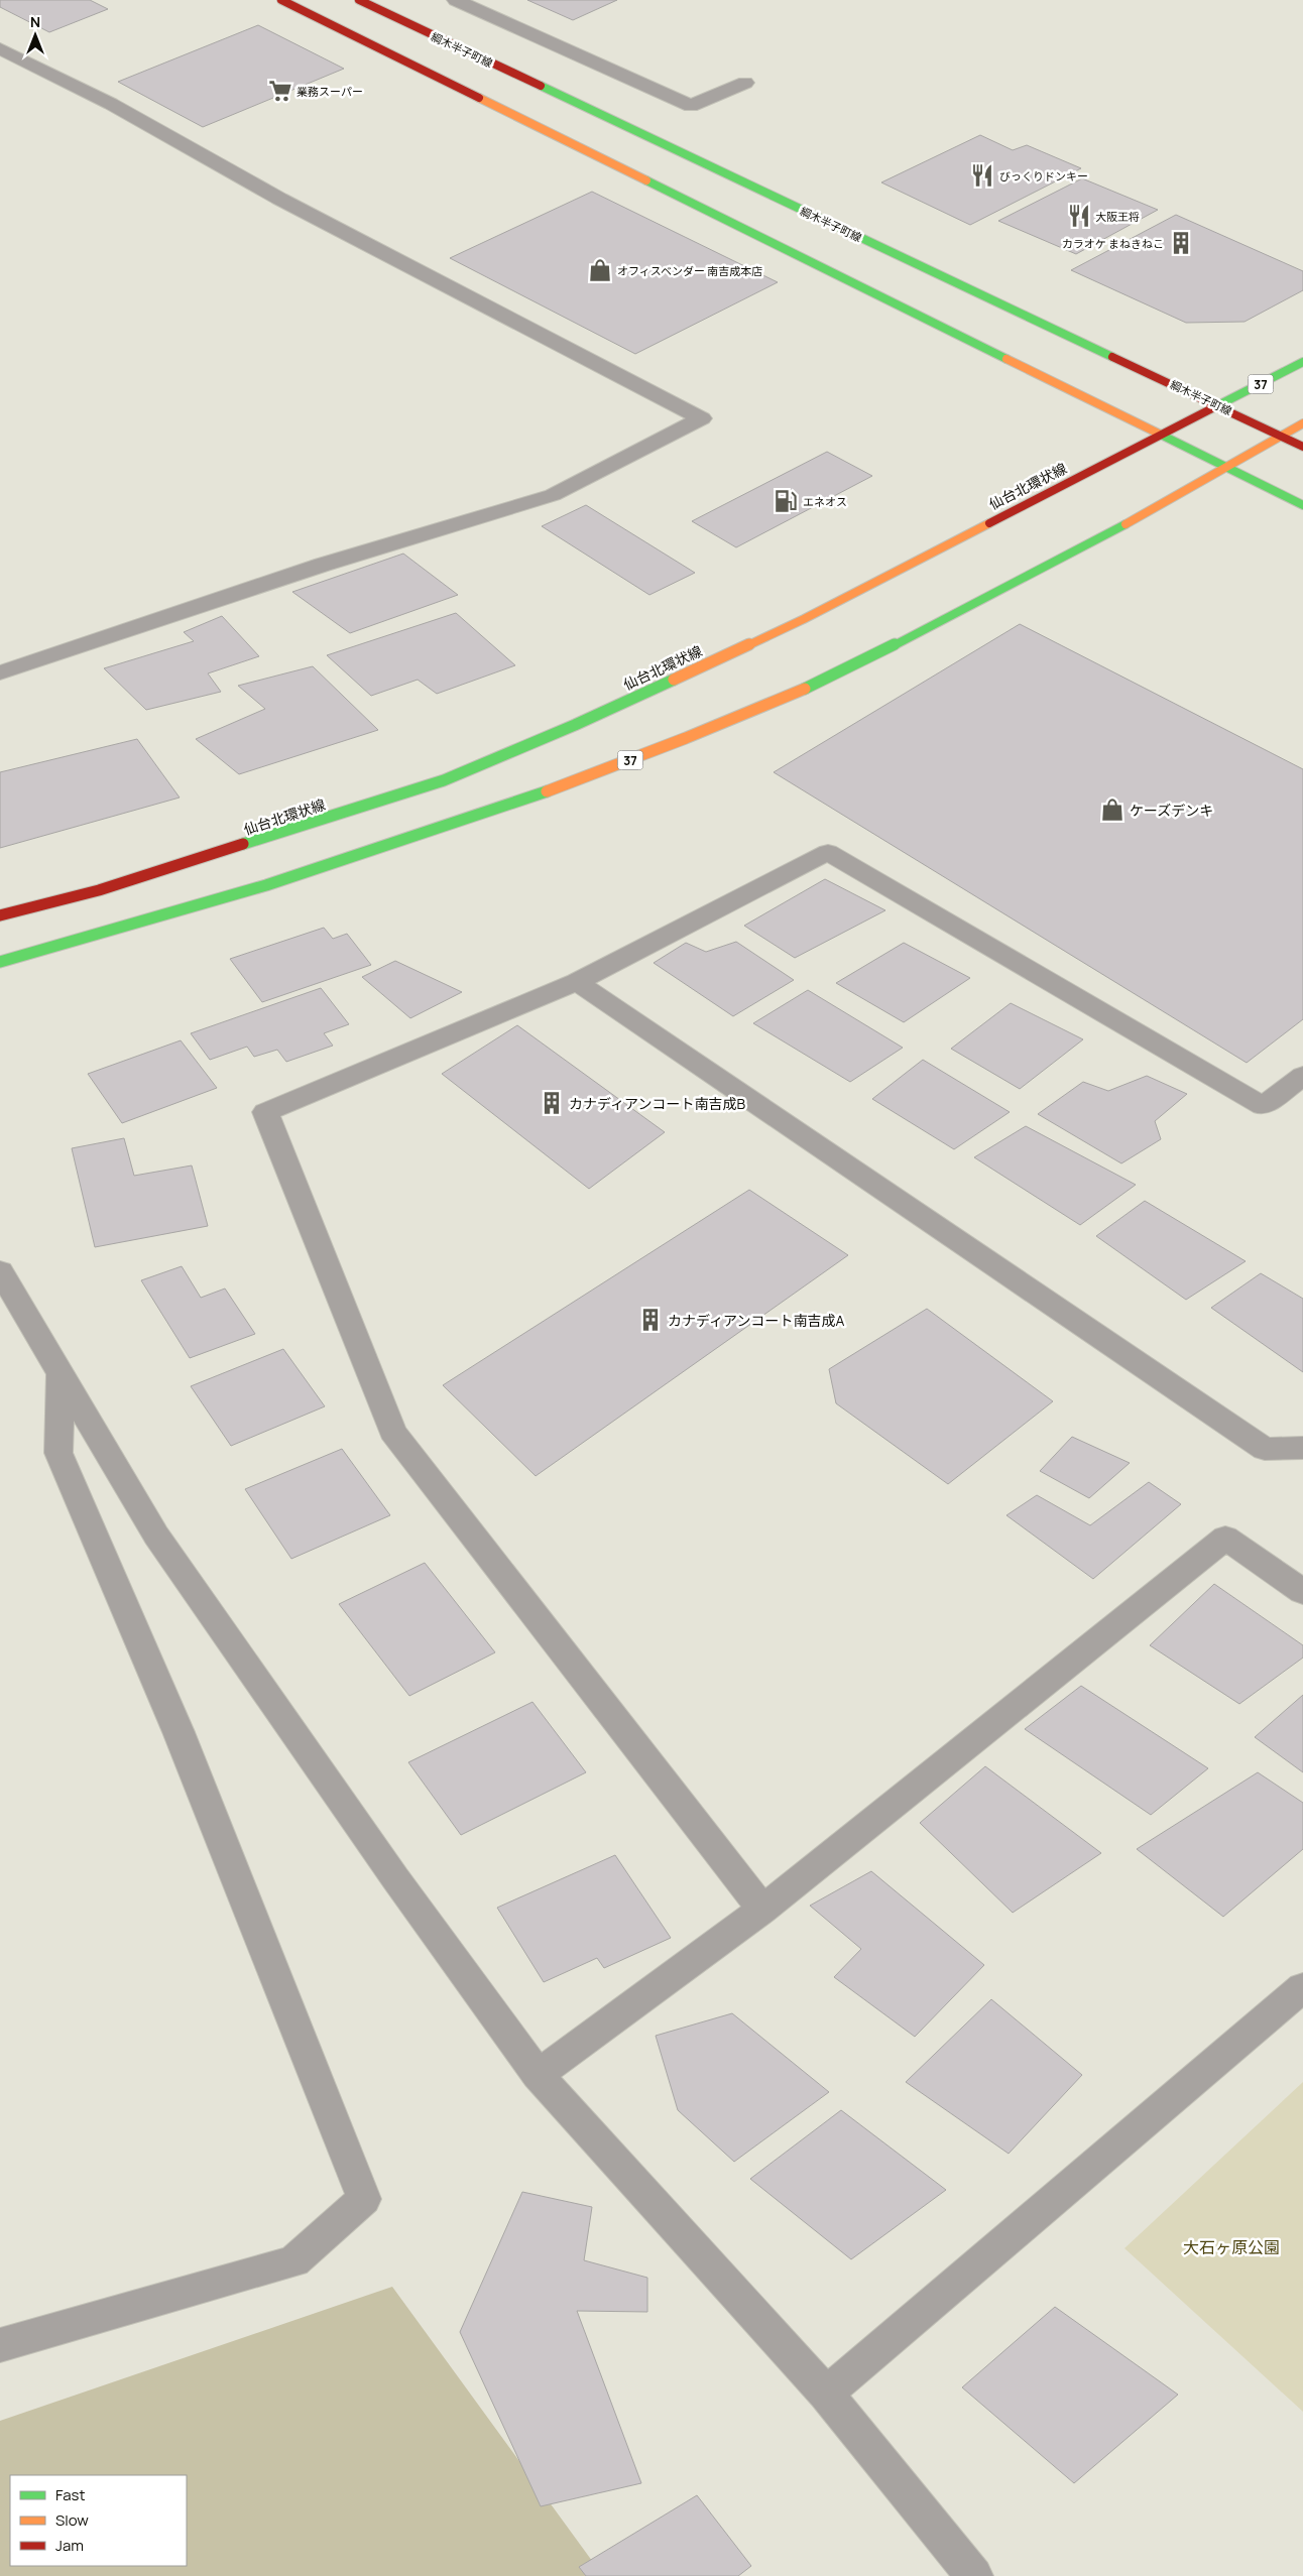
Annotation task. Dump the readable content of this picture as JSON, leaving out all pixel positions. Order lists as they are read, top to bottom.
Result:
{
  "streets": {
    "main road": ["綱木半子町線", "37", "仙台北環状線"]
  },
  "crossings": [
    ["綱木半子町線", "37"],
    ["綱木半子町線", "仙台北環状線"]
  ],
  "parks": ["大石ヶ原公園"],
  "places": {
    "supermarket": ["業務スーパー"],
    "restaurant": ["びっくりドンキー", "大阪王将"],
    "building": ["カラオケ まねきねこ", "カナディアンコート南吉成B", "カナディアンコート南吉成A"],
    "shop": ["オフィスベンダー 南吉成本店", "ケーズデンキ"],
    "fuel station": ["エネオス"]
  },
  "legend": ["Fast", "Slow", "Jam"],
  "north": "top"
}
